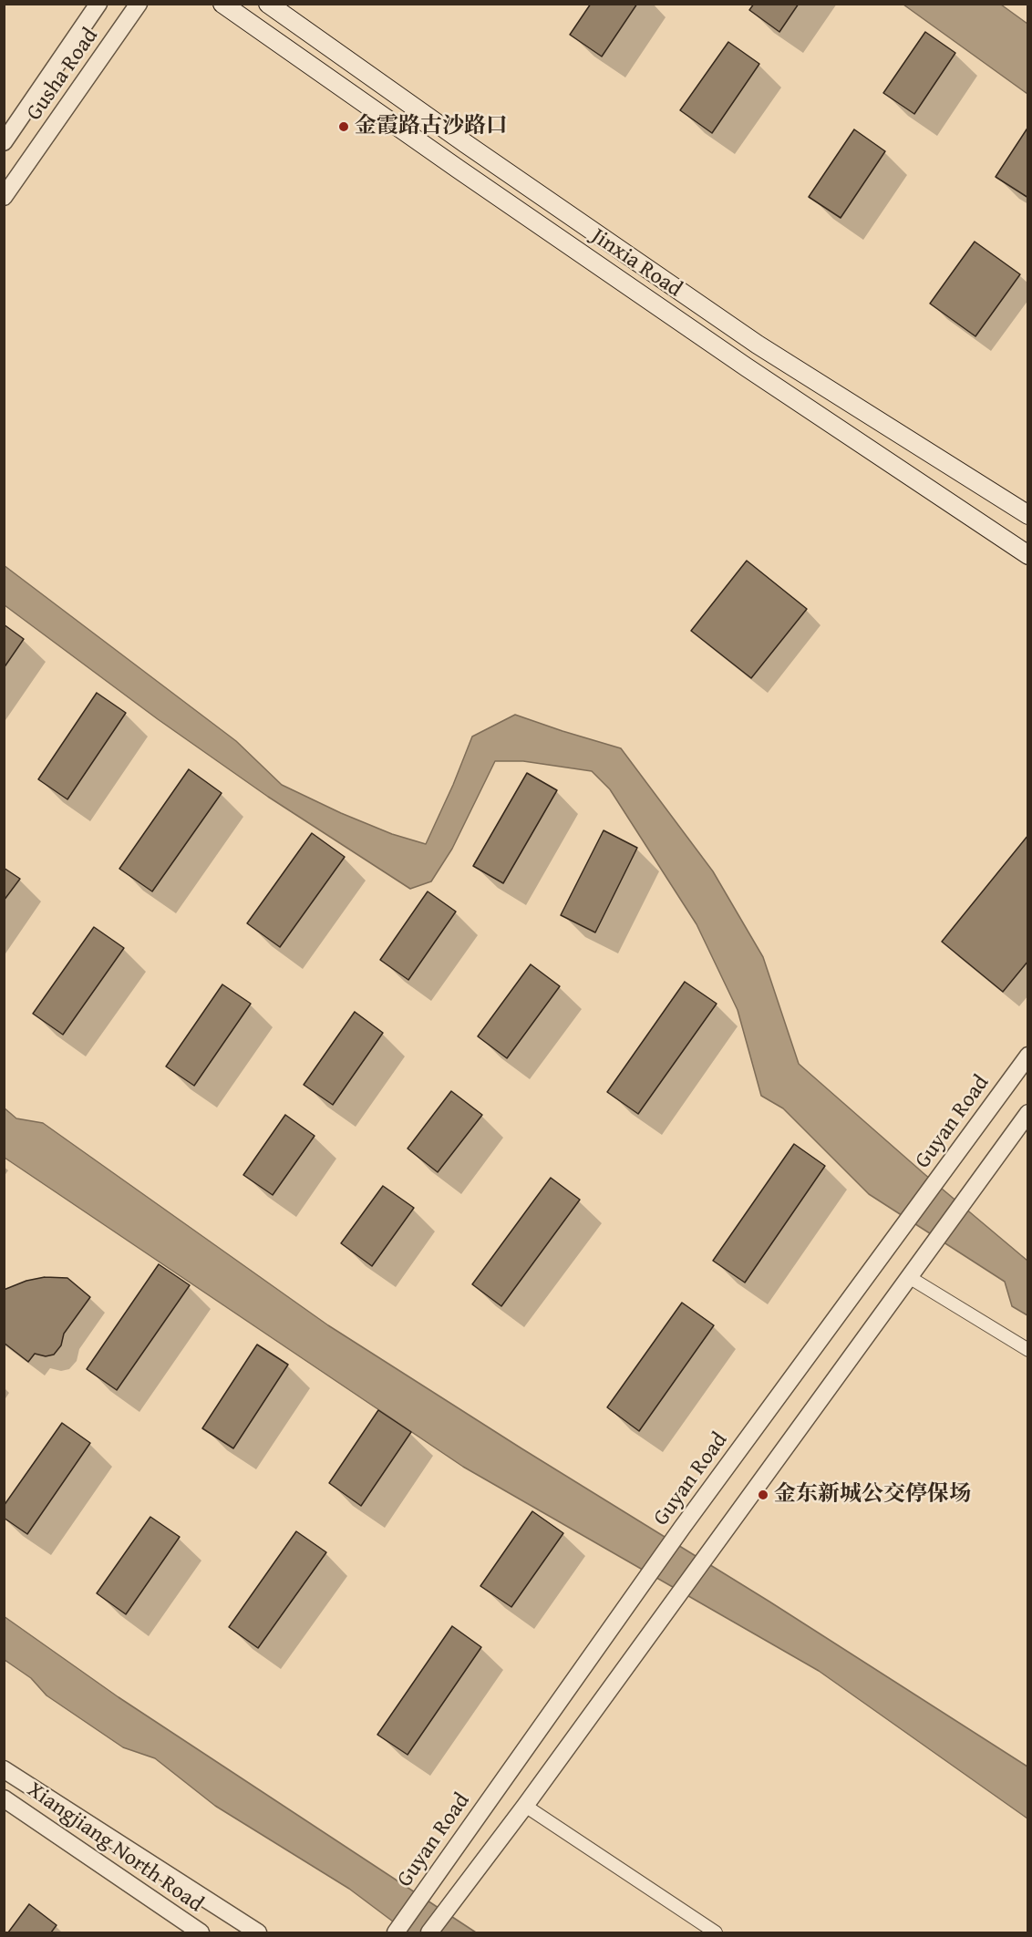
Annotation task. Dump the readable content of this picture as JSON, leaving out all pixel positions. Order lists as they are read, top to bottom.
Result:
{
  "streets": {
    "main road": ["Jinxia Road"],
    "street": ["Gusha Road", "Guyan Road", "Xiangjiang North Road"]
  },
  "places": ["金霞路古沙路口", "金东新城公交停保场"]
}
